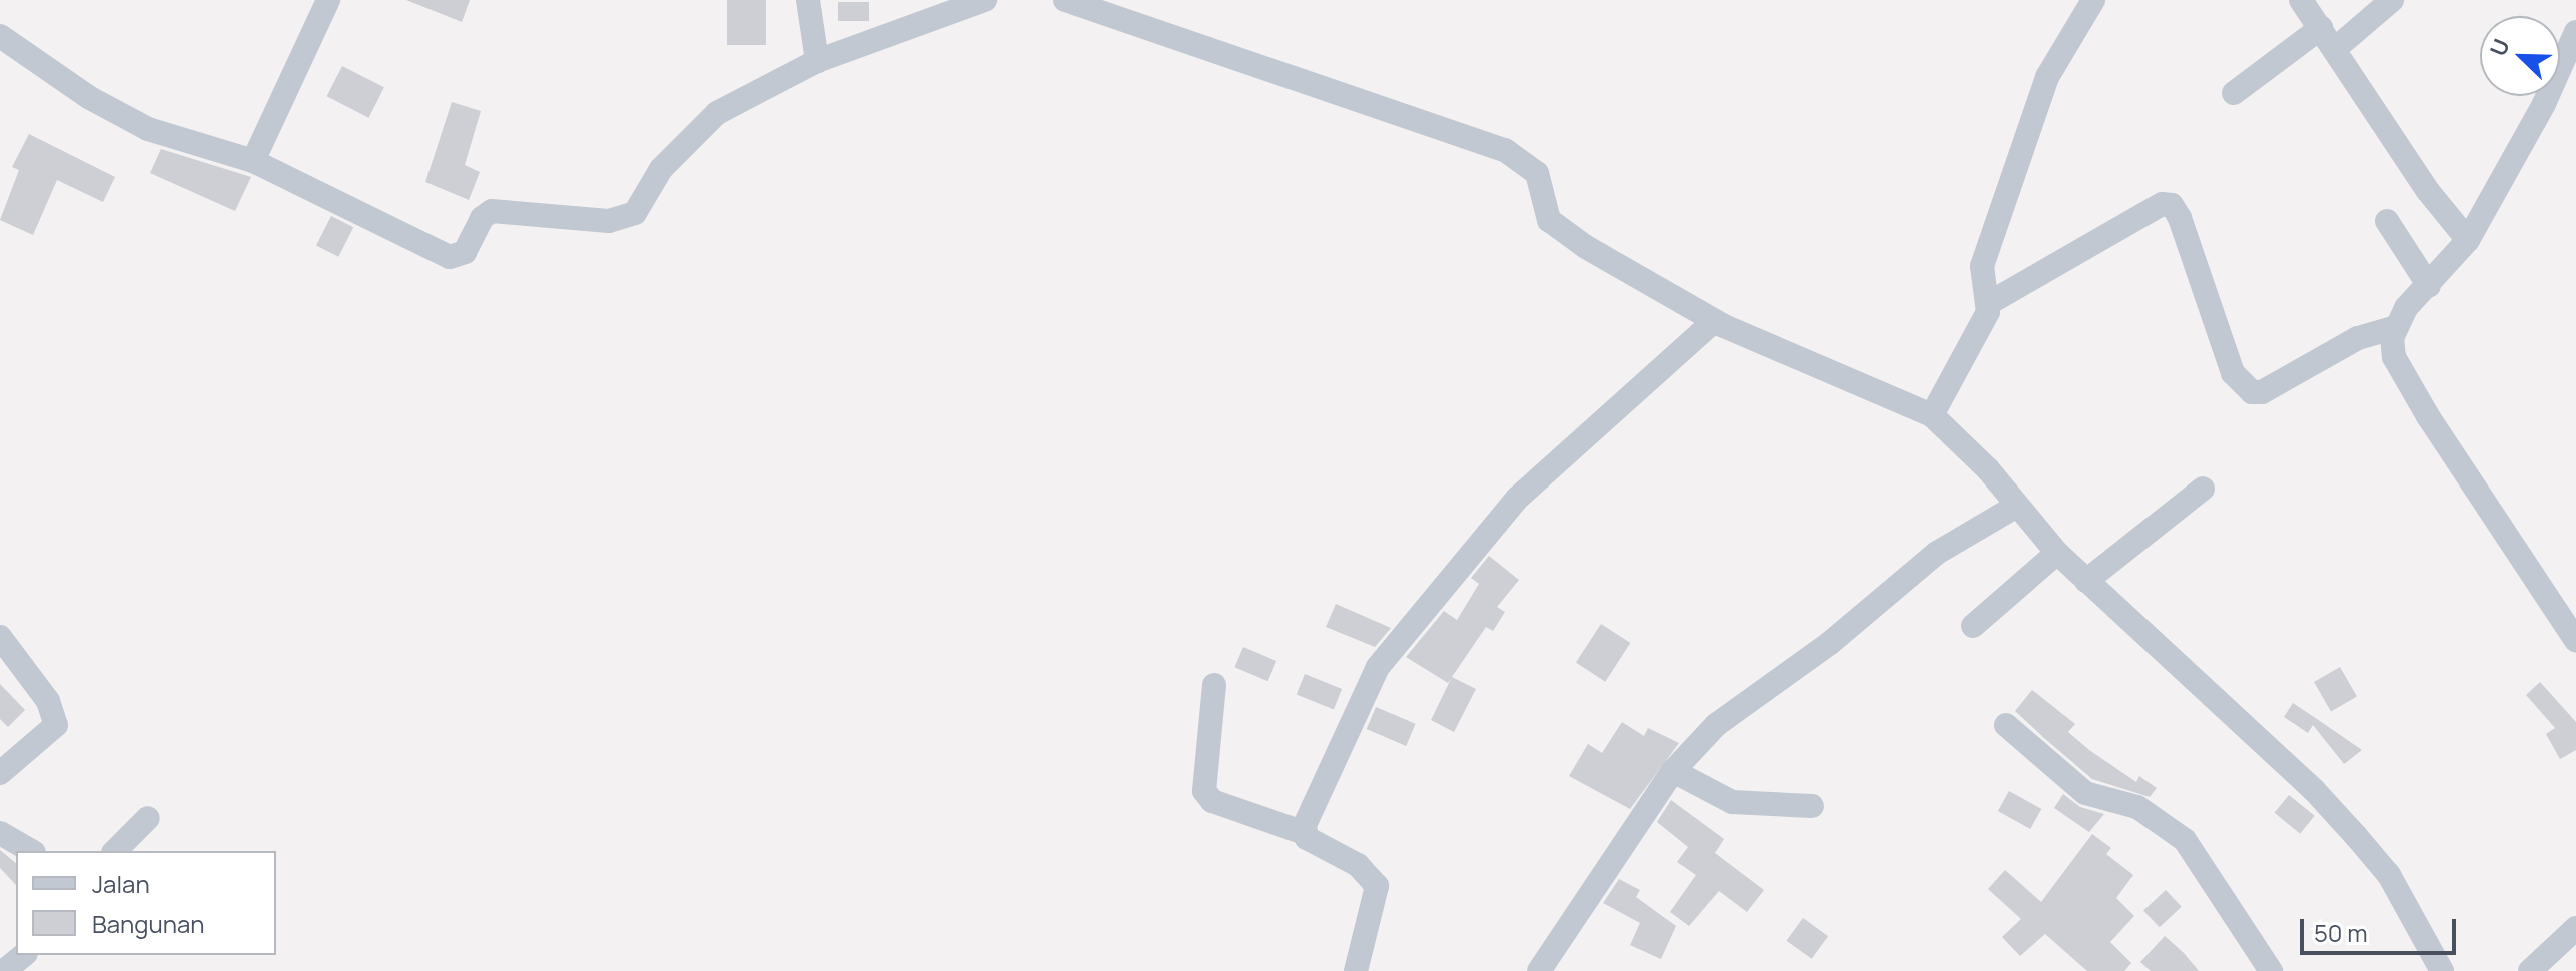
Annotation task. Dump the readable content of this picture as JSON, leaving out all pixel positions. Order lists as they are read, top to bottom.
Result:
{
  "legend": ["Jalan", "Bangunan"],
  "scale_bar": "50 m",
  "north": "top left"
}
